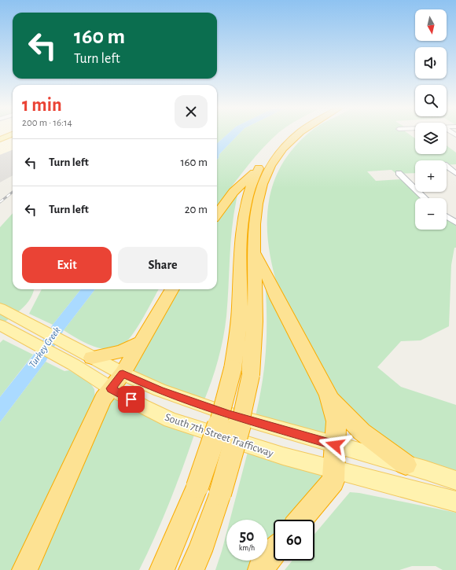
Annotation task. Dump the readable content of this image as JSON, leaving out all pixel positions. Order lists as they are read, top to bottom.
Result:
{
  "streets": {
    "main road": ["South 7th Street Trafficway"]
  },
  "water": ["Turkey Creek"],
  "north": "bottom",
  "page": {
    "map_buttons": ["+", "−"],
    "turn": ["160 m", "Turn left"],
    "heading": ["1 min", "200 m · 16:14"],
    "list": [
      {
        "name": "Turn left",
        "value": "160 m"
      },
      {
        "name": "Turn left",
        "value": "20 m"
      }
    ],
    "buttons": ["Exit", "Share"],
    "speed": "50 km/h",
    "limit": "60"
  }
}
